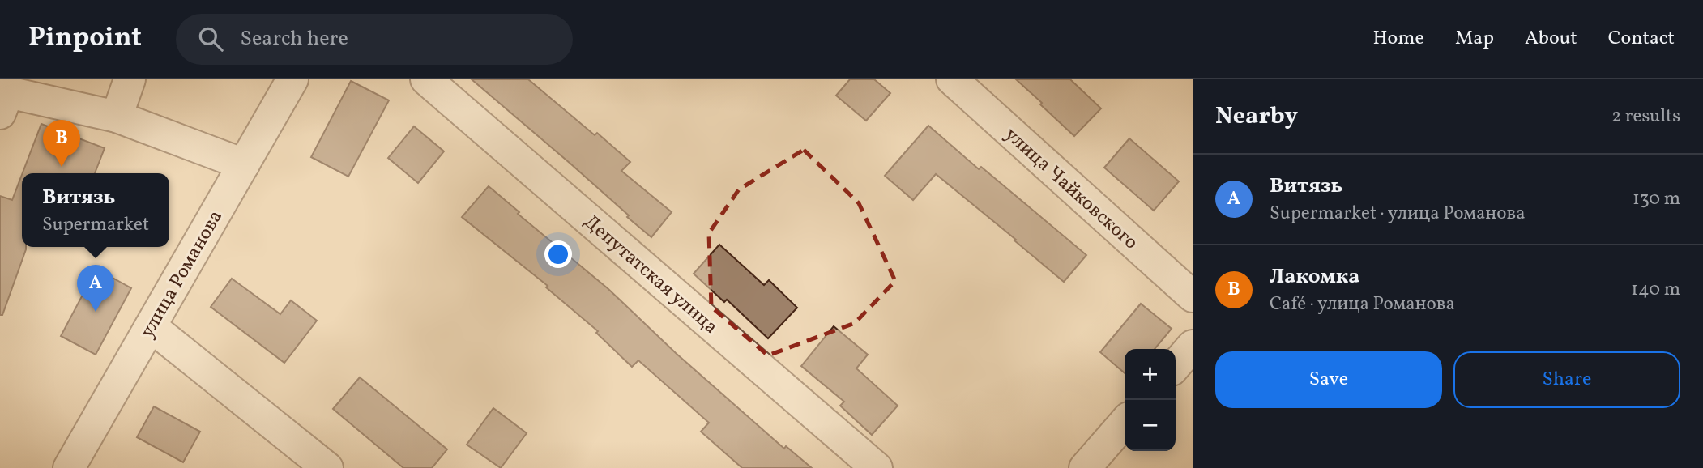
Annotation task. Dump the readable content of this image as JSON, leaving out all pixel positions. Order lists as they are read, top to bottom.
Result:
{
  "streets": {
    "street": ["улица Чайковского", "улица Романова", "Депутатская улица"]
  },
  "page": {
    "header": "Pinpoint",
    "search": "Search here",
    "nav": [
      "Home",
      "Map",
      "About",
      "Contact"
    ],
    "heading": ["Nearby", "2 results"],
    "pins": ["B", "A"],
    "list": [
      {
        "mark": "A",
        "name": "Витязь",
        "note": "Supermarket · улица Романова",
        "value": "130 m"
      },
      {
        "mark": "B",
        "name": "Лакомка",
        "note": "Café · улица Романова",
        "value": "140 m"
      }
    ],
    "popup": ["Витязь", "Supermarket"],
    "buttons": ["Save", "Share"],
    "map_buttons": ["+", "−"]
  }
}
